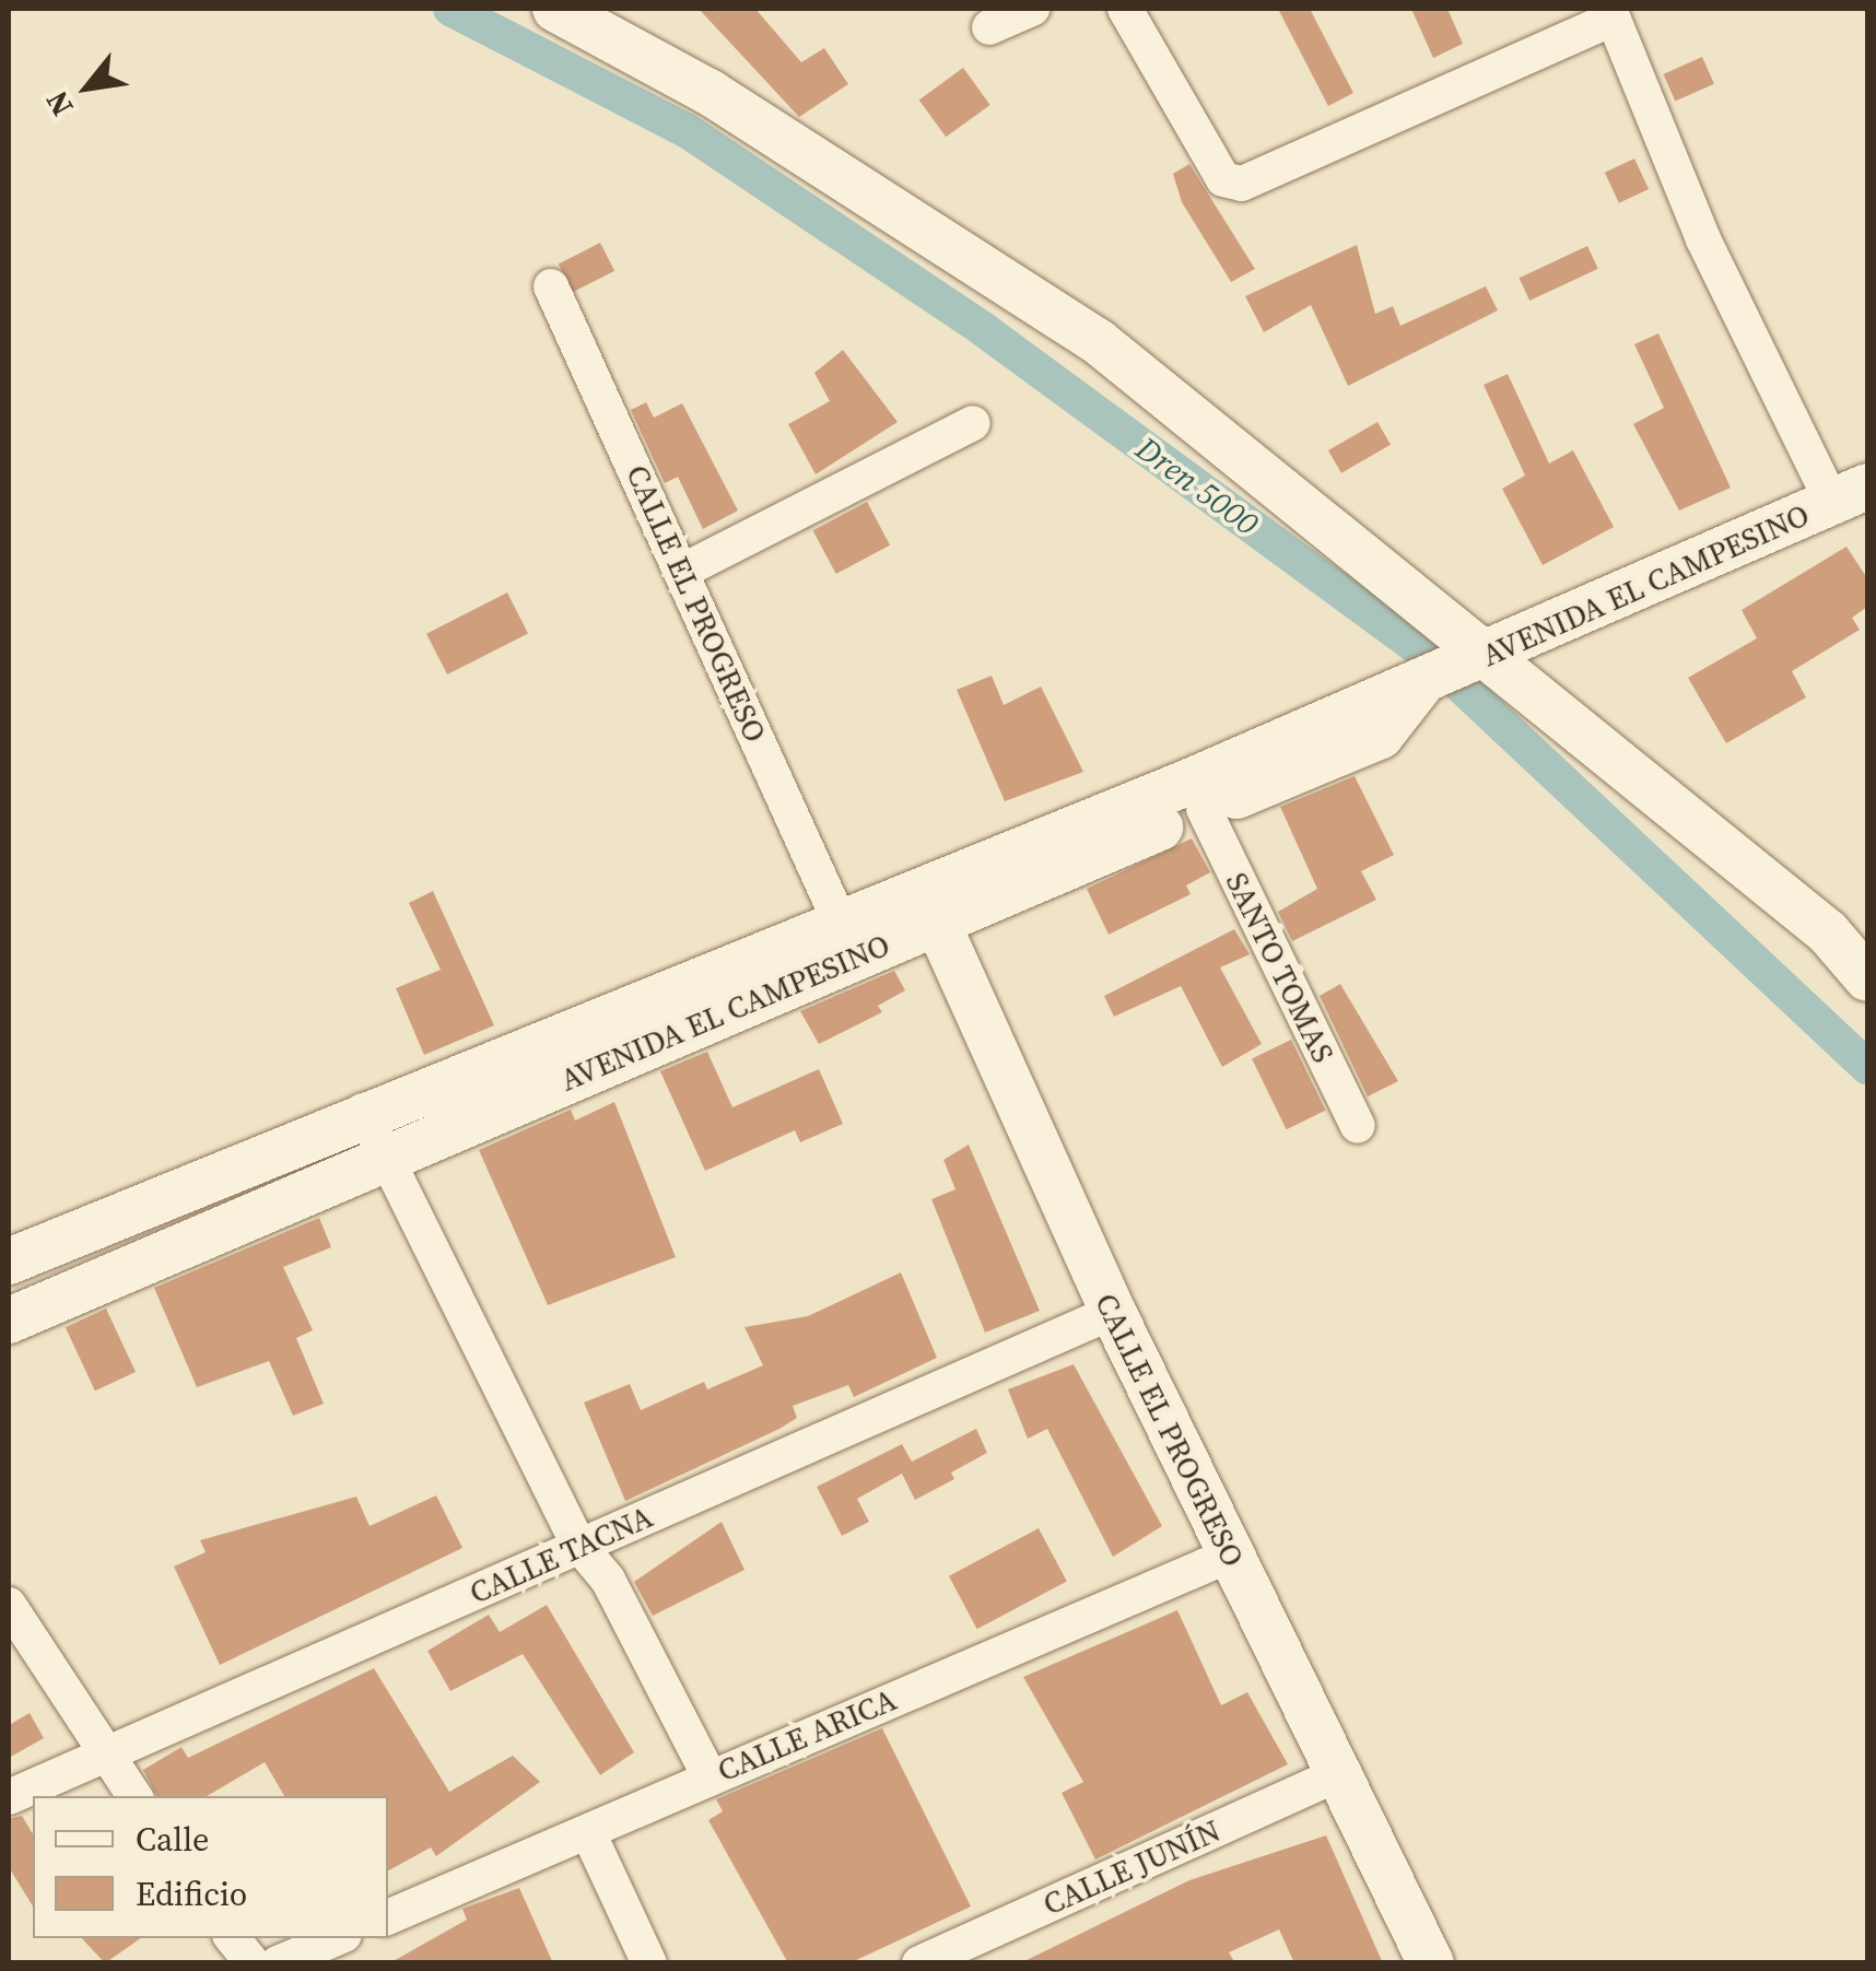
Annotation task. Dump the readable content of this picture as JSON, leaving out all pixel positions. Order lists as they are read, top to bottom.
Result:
{
  "streets": {
    "street": [
      "AVENIDA EL CAMPESINO",
      "CALLE EL PROGRESO",
      "SANTO TOMAS",
      "CALLE TACNA",
      "CALLE ARICA",
      "CALLE JUNÍN"
    ]
  },
  "crossings": [
    ["AVENIDA EL CAMPESINO", "CALLE EL PROGRESO"],
    ["AVENIDA EL CAMPESINO", "SANTO TOMAS"],
    ["CALLE EL PROGRESO", "CALLE TACNA"],
    ["CALLE EL PROGRESO", "CALLE ARICA"],
    ["CALLE EL PROGRESO", "CALLE JUNÍN"]
  ],
  "water": ["Dren 5000"],
  "legend": ["Calle", "Edificio"],
  "north": "bottom left"
}
